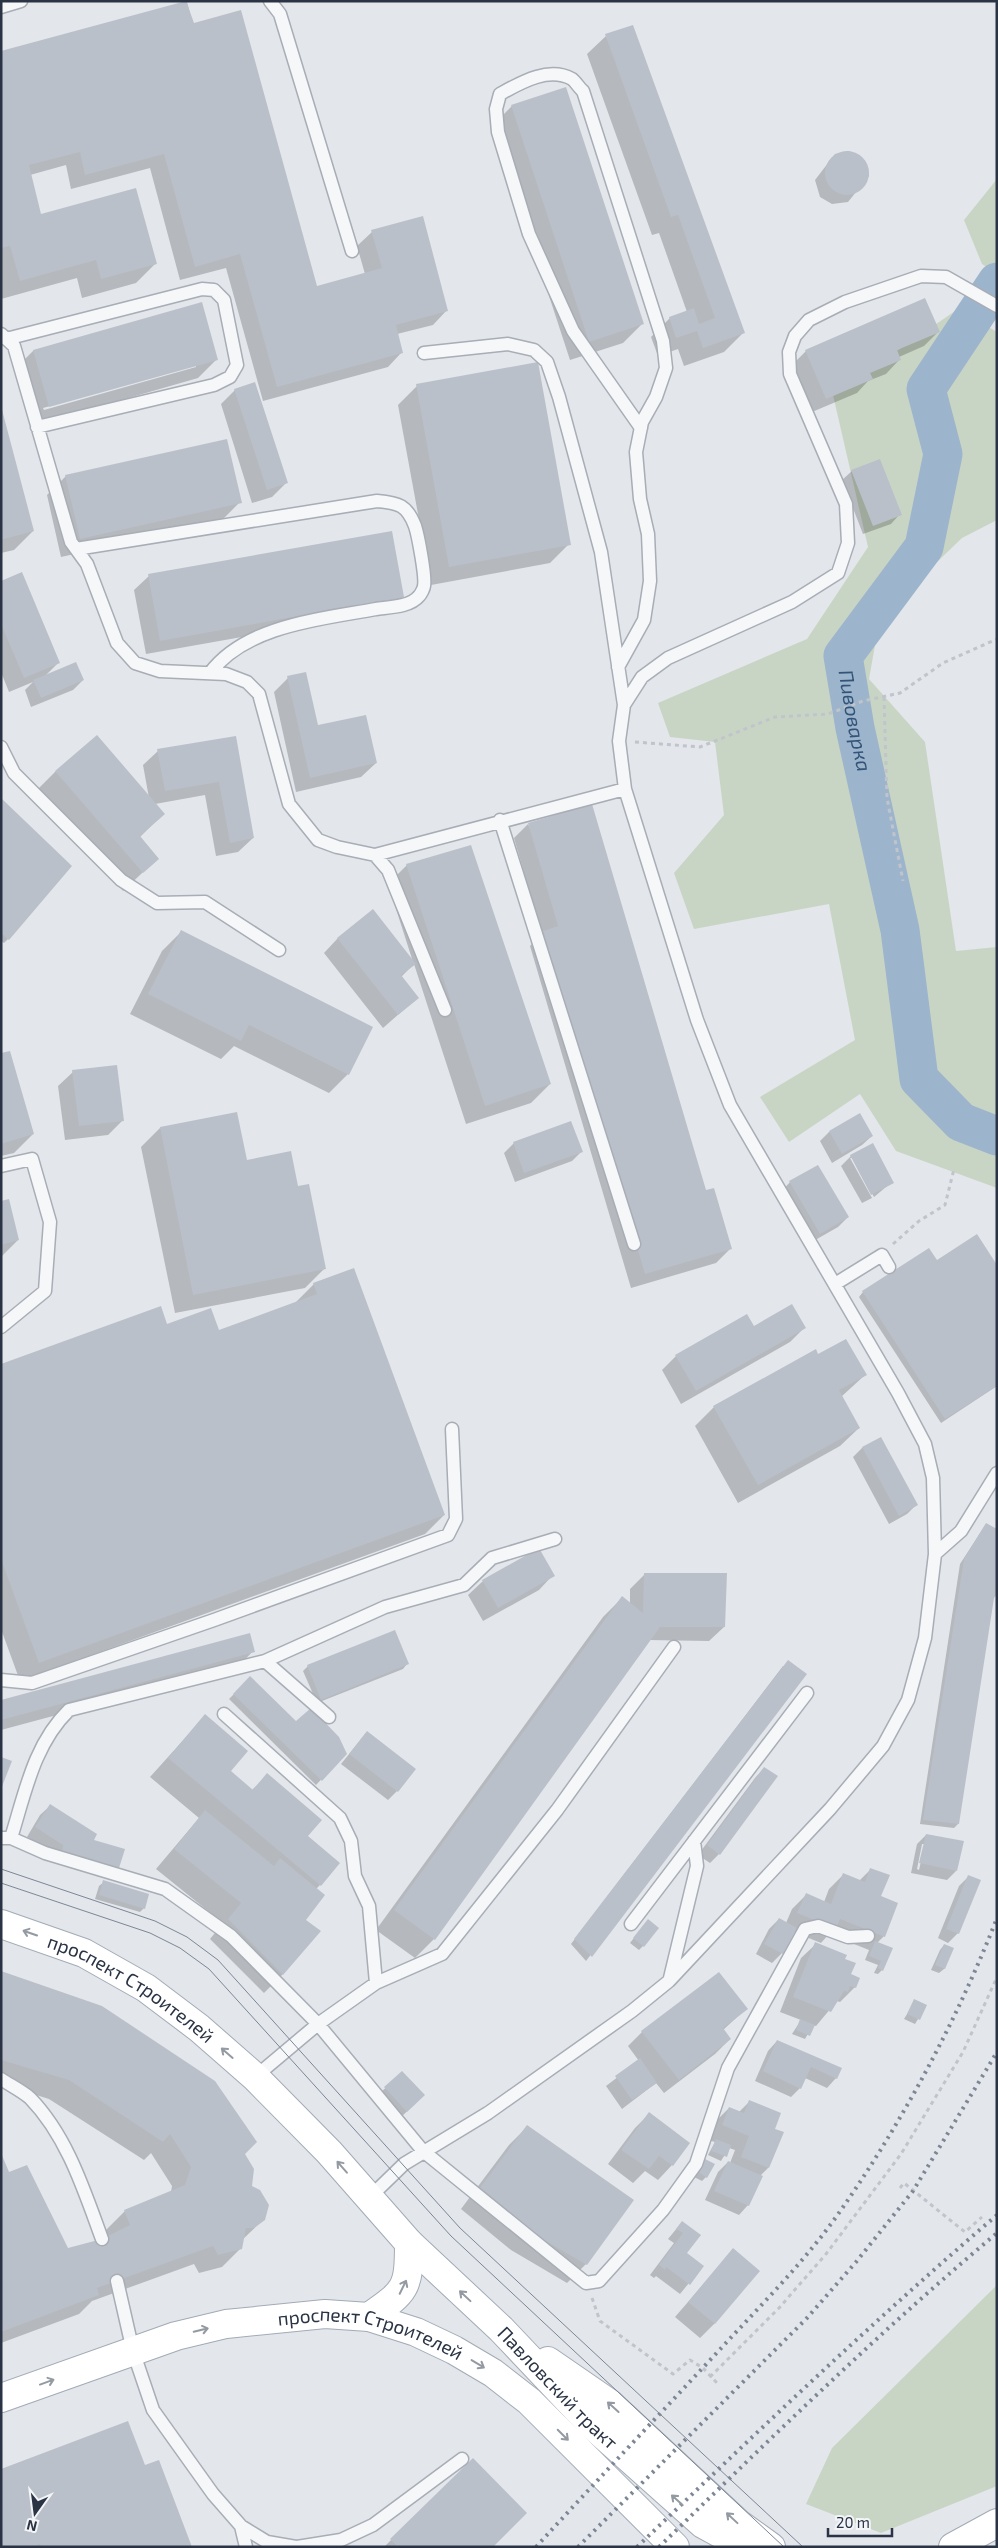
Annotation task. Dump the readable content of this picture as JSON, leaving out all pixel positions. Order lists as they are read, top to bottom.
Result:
{
  "streets": {
    "main road": ["проспект Строителей", "Павловский тракт"]
  },
  "crossings": [
    ["проспект Строителей", "Павловский тракт"]
  ],
  "one_way": ["Павловский тракт"],
  "water": ["Пивоварка"],
  "scale_bar": "20 m",
  "north": "bottom"
}
